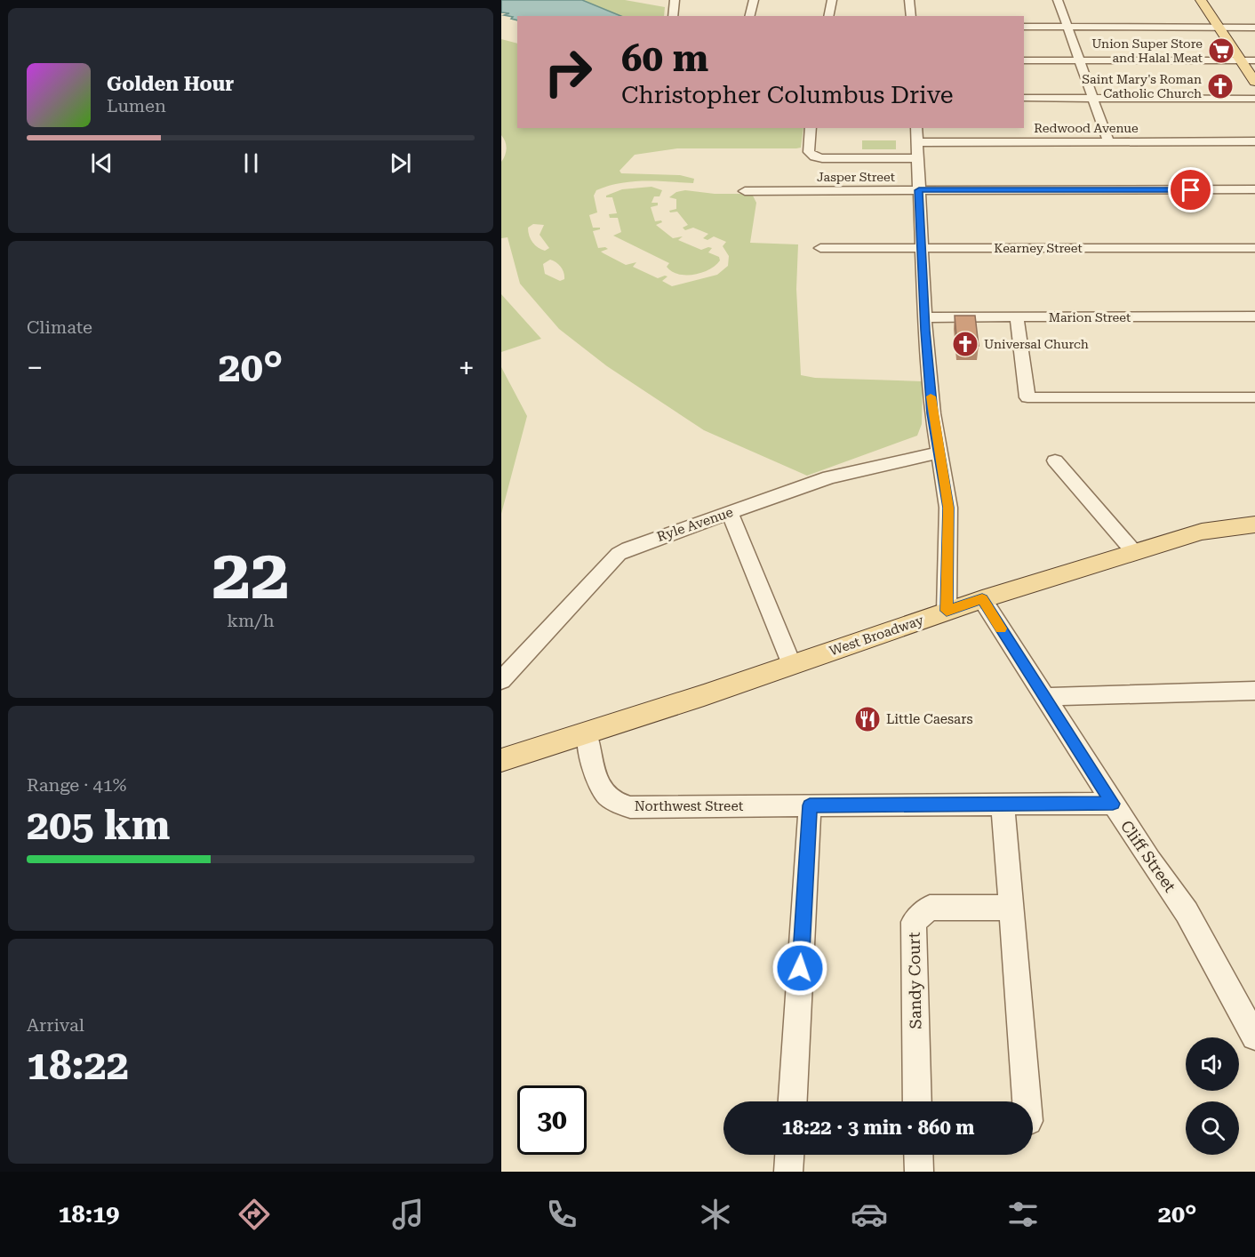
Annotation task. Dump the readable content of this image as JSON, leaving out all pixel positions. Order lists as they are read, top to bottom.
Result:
{
  "streets": {
    "main road": ["West Broadway"],
    "street": [
      "Redwood Avenue",
      "Jasper Street",
      "Kearney Street",
      "Marion Street",
      "Ryle Avenue",
      "Northwest Street",
      "Cliff Street",
      "Sandy Court"
    ]
  },
  "crossings": [
    ["West Broadway", "Northwest Street"],
    ["West Broadway", "Cliff Street"],
    ["Northwest Street", "Cliff Street"]
  ],
  "places": {
    "supermarket": ["Union Super Store and Halal Meat"],
    "church": ["Saint Mary's Roman Catholic Church", "Universal Church"],
    "restaurant": ["Little Caesars"]
  },
  "page": {
    "turn": ["60 m", "Christopher Columbus Drive"],
    "song": ["Golden Hour", "Lumen"],
    "tile": [
      "Climate",
      ["22", "km/h"],
      ["Range · 41%", "205 km"],
      ["Arrival", "18:22"]
    ],
    "heat": ["−", "20°", "+"],
    "limit": "30",
    "trip": "18:22 · 3 min · 860 m",
    "tabs": ["18:19", "20°"]
  }
}
